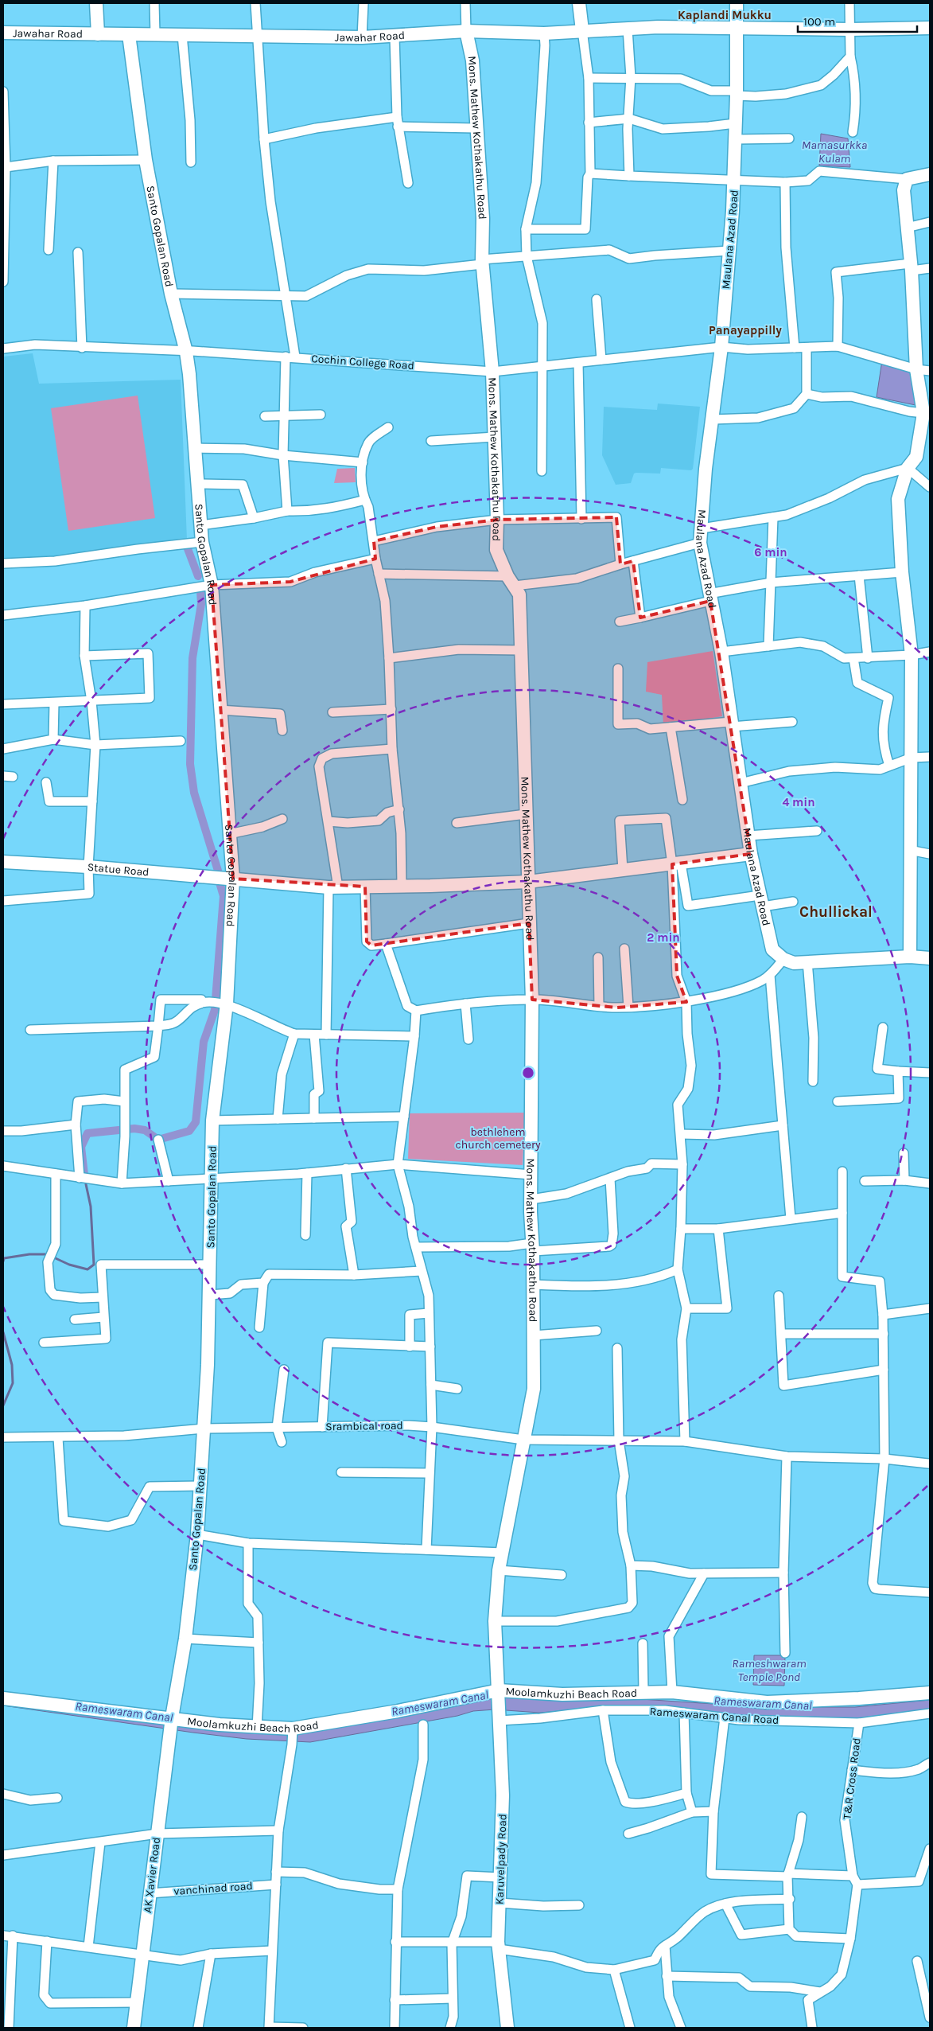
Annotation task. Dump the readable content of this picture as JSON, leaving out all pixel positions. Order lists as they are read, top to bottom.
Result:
{
  "streets": {
    "street": [
      "Jawahar Road",
      "Mons. Mathew Kothakathu Road",
      "Santo Gopalan Road",
      "Maulana Azad Road",
      "Cochin College Road",
      "Statue Road",
      "Srambical road",
      "Moolamkuzhi Beach Road",
      "Rameswaram Canal Road",
      "T&R Cross Road",
      "Karuvelpady Road",
      "AK Xavier Road",
      "vanchinad road"
    ]
  },
  "crossings": [
    ["Jawahar Road", "Mons. Mathew Kothakathu Road"],
    ["Jawahar Road", "Santo Gopalan Road"],
    ["Jawahar Road", "Maulana Azad Road"],
    ["Mons. Mathew Kothakathu Road", "Cochin College Road"],
    ["Mons. Mathew Kothakathu Road", "Statue Road"],
    ["Mons. Mathew Kothakathu Road", "Srambical road"],
    ["Mons. Mathew Kothakathu Road", "Moolamkuzhi Beach Road"],
    ["Mons. Mathew Kothakathu Road", "Karuvelpady Road"],
    ["Santo Gopalan Road", "Cochin College Road"],
    ["Santo Gopalan Road", "Statue Road"],
    ["Santo Gopalan Road", "Srambical road"],
    ["Santo Gopalan Road", "Moolamkuzhi Beach Road"],
    ["Santo Gopalan Road", "AK Xavier Road"],
    ["Maulana Azad Road", "Cochin College Road"],
    ["Maulana Azad Road", "Statue Road"],
    ["Moolamkuzhi Beach Road", "Karuvelpady Road"],
    ["Moolamkuzhi Beach Road", "AK Xavier Road"],
    ["Rameswaram Canal Road", "T&R Cross Road"],
    ["Rameswaram Canal Road", "Karuvelpady Road"],
    ["AK Xavier Road", "vanchinad road"]
  ],
  "districts": ["Kaplandi Mukku", "Panayappilly", "Chullickal"],
  "water": ["Mamasurkka Kulam", "Rameshwaram Temple Pond", "Rameswaram Canal"],
  "parks": ["bethlehem church cemetery"],
  "scale_bar": "100 m",
  "rings": ["6 min", "4 min", "2 min"]
}
